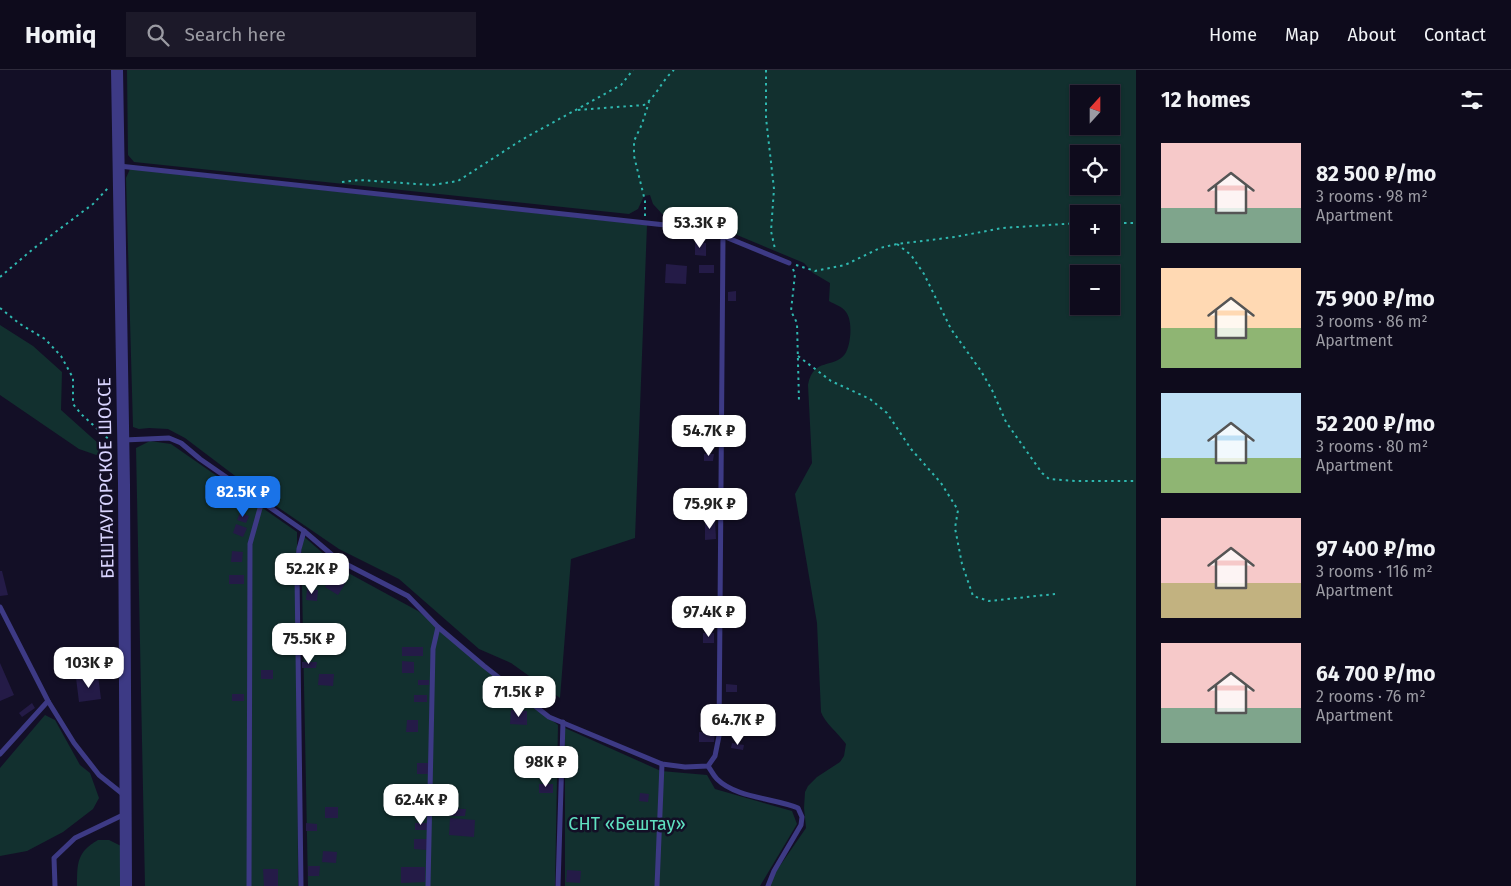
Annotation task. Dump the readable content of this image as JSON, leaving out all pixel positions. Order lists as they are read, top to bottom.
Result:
{
  "streets": {
    "street": ["БЕШТАУГОРСКОЕ ШОССЕ"]
  },
  "parks": ["СНТ «Бештау»"],
  "north": "top",
  "page": {
    "header": "Homiq",
    "search": "Search here",
    "nav": [
      "Home",
      "Map",
      "About",
      "Contact"
    ],
    "heading": "12 homes",
    "map_buttons": ["+", "−"],
    "list": [
      {
        "name": "82 500 ₽/mo",
        "note": "3 rooms · 98 m² · Apartment"
      },
      {
        "name": "75 900 ₽/mo",
        "note": "3 rooms · 86 m² · Apartment"
      },
      {
        "name": "52 200 ₽/mo",
        "note": "3 rooms · 80 m² · Apartment"
      },
      {
        "name": "97 400 ₽/mo",
        "note": "3 rooms · 116 m² · Apartment"
      },
      {
        "name": "64 700 ₽/mo",
        "note": "2 rooms · 76 m² · Apartment"
      }
    ],
    "price": [
      "53.3K ₽",
      "54.7K ₽",
      "82.5K ₽",
      "75.9K ₽",
      "52.2K ₽",
      "97.4K ₽",
      "75.5K ₽",
      "103K ₽",
      "71.5K ₽",
      "64.7K ₽",
      "98K ₽",
      "62.4K ₽"
    ]
  }
}
